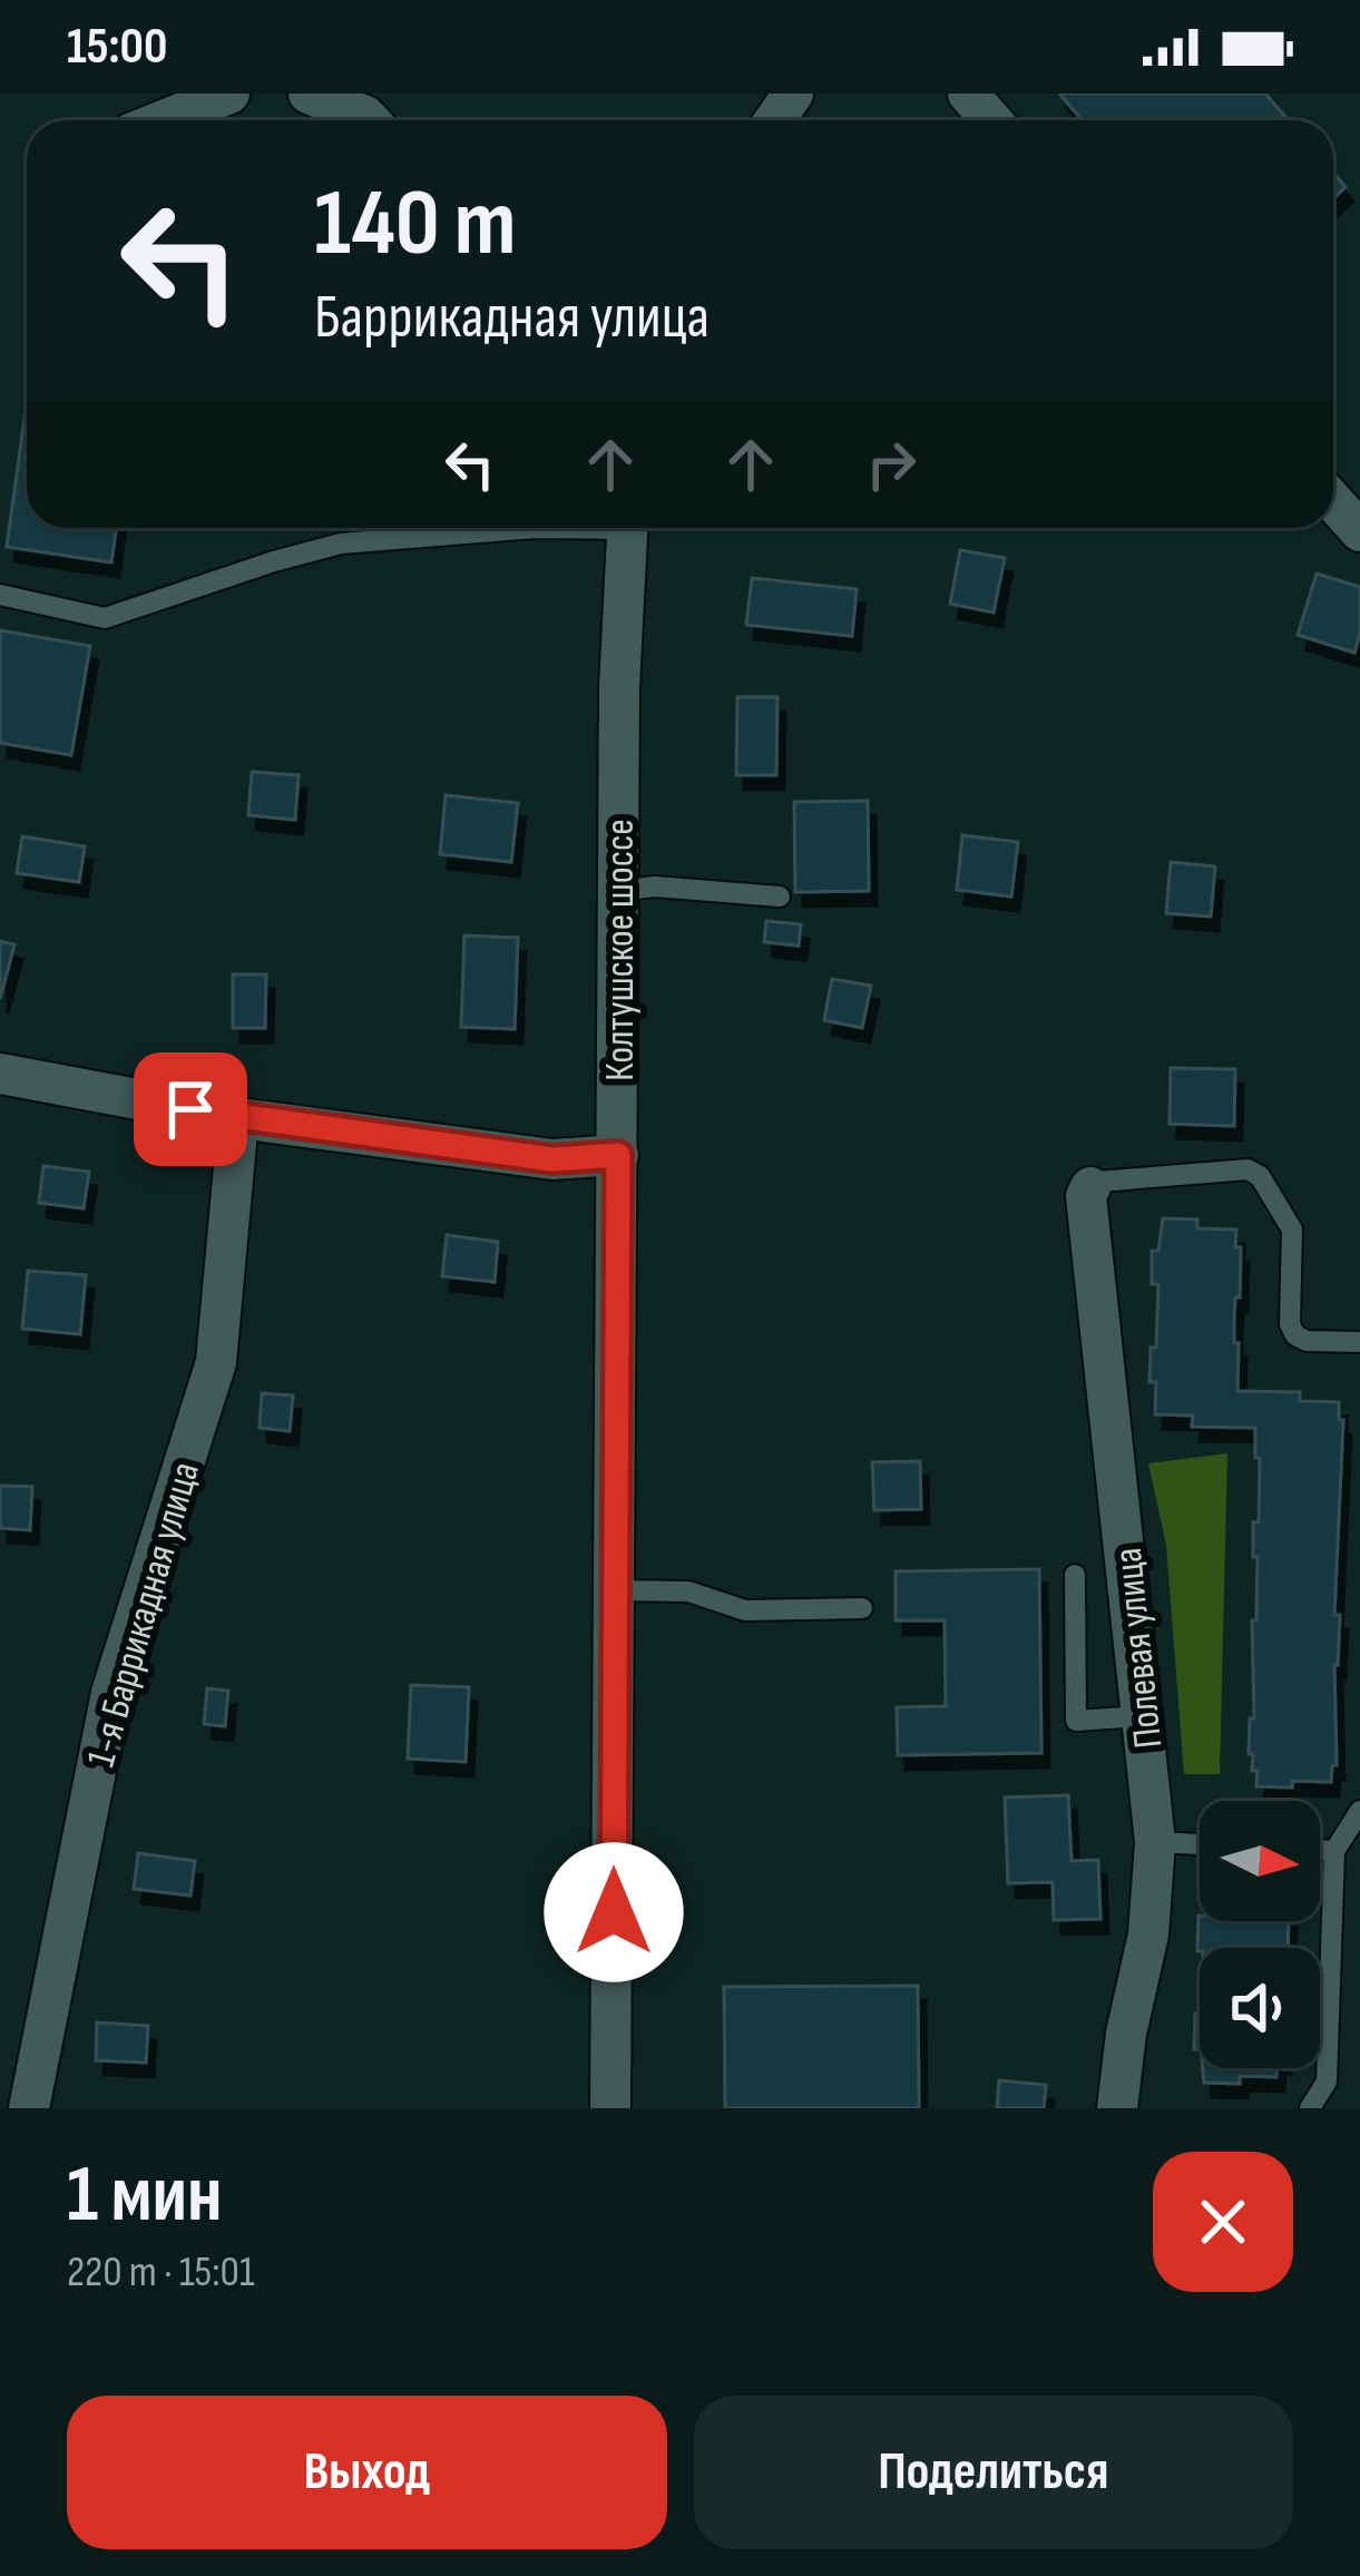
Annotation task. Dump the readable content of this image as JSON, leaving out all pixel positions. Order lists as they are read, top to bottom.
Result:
{
  "streets": {
    "street": ["Колтушское шоссе", "1-я Баррикадная улица", "Полевая улица"]
  },
  "north": "right",
  "page": {
    "status": "15:00",
    "turn": ["140 m", "Баррикадная улица"],
    "heading": ["1 мин", "220 m · 15:01"],
    "buttons": ["Выход", "Поделиться"]
  }
}
